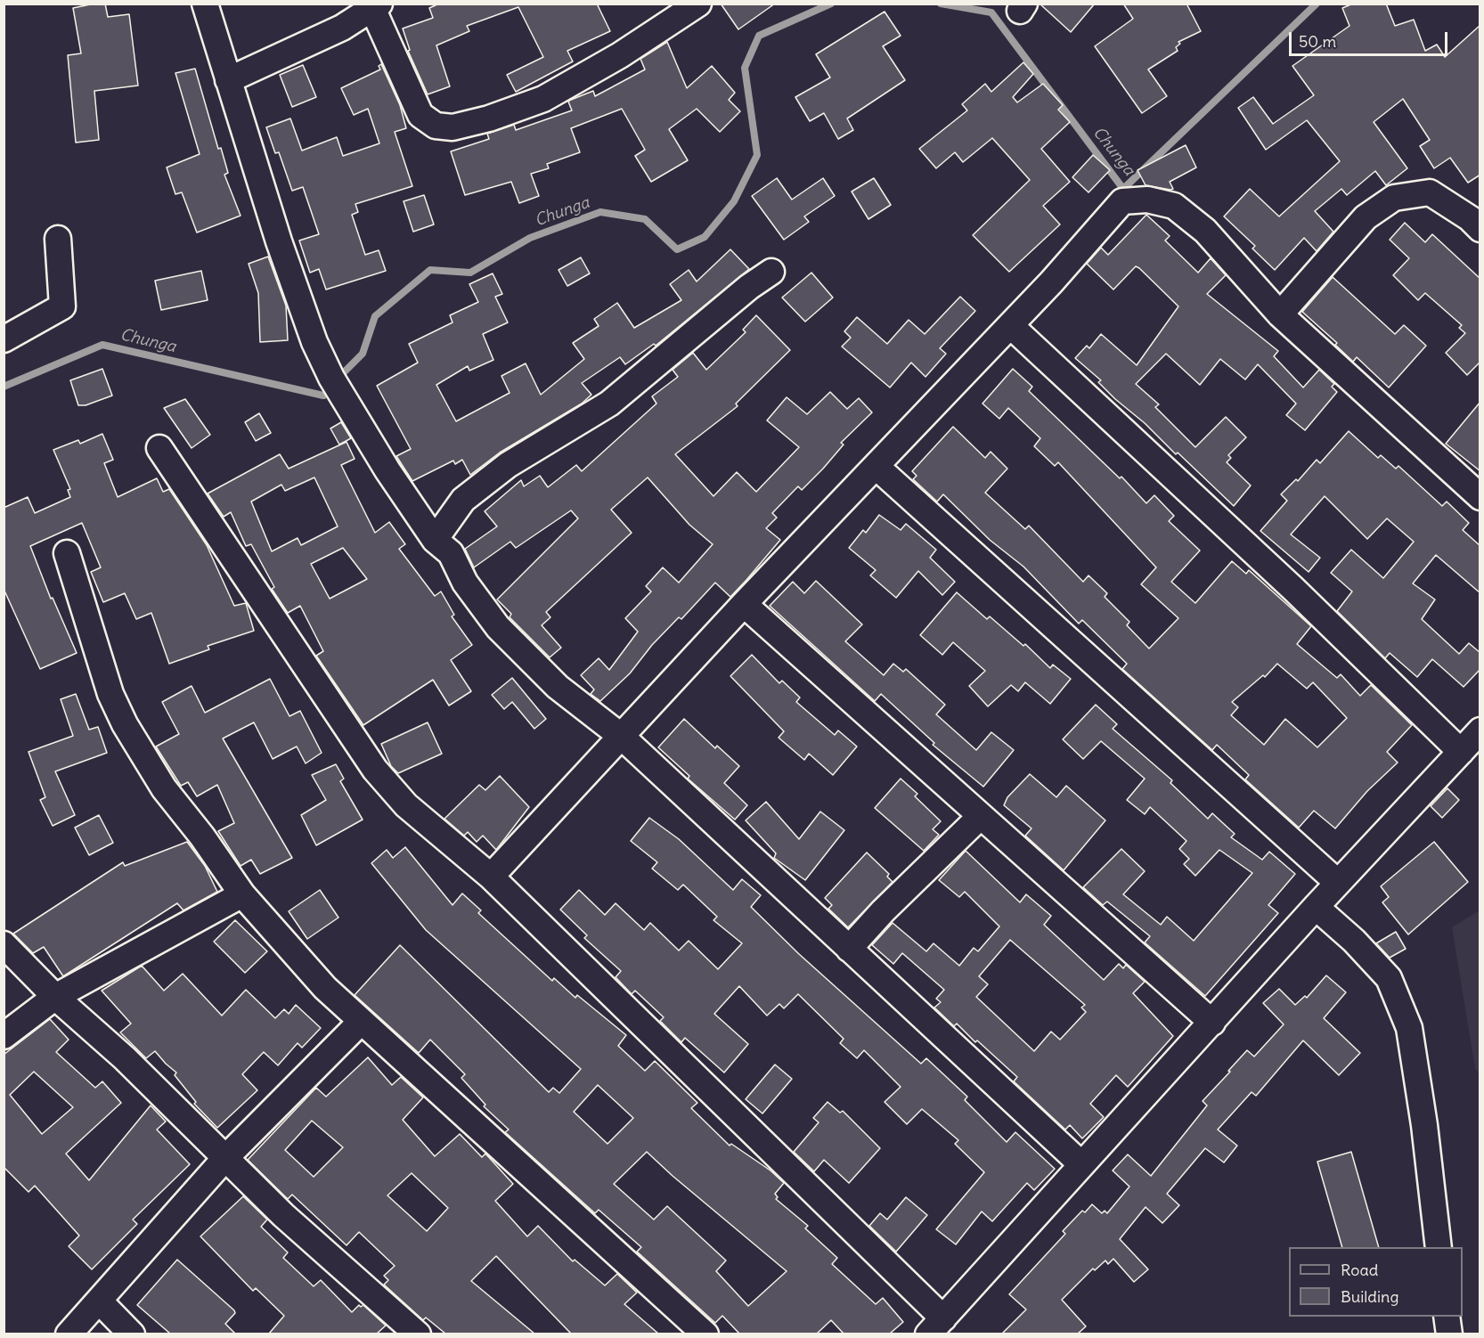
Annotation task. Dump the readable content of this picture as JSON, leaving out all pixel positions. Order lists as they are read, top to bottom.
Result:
{
  "water": ["Chunga"],
  "legend": ["Road", "Building"],
  "scale_bar": "50 m"
}
